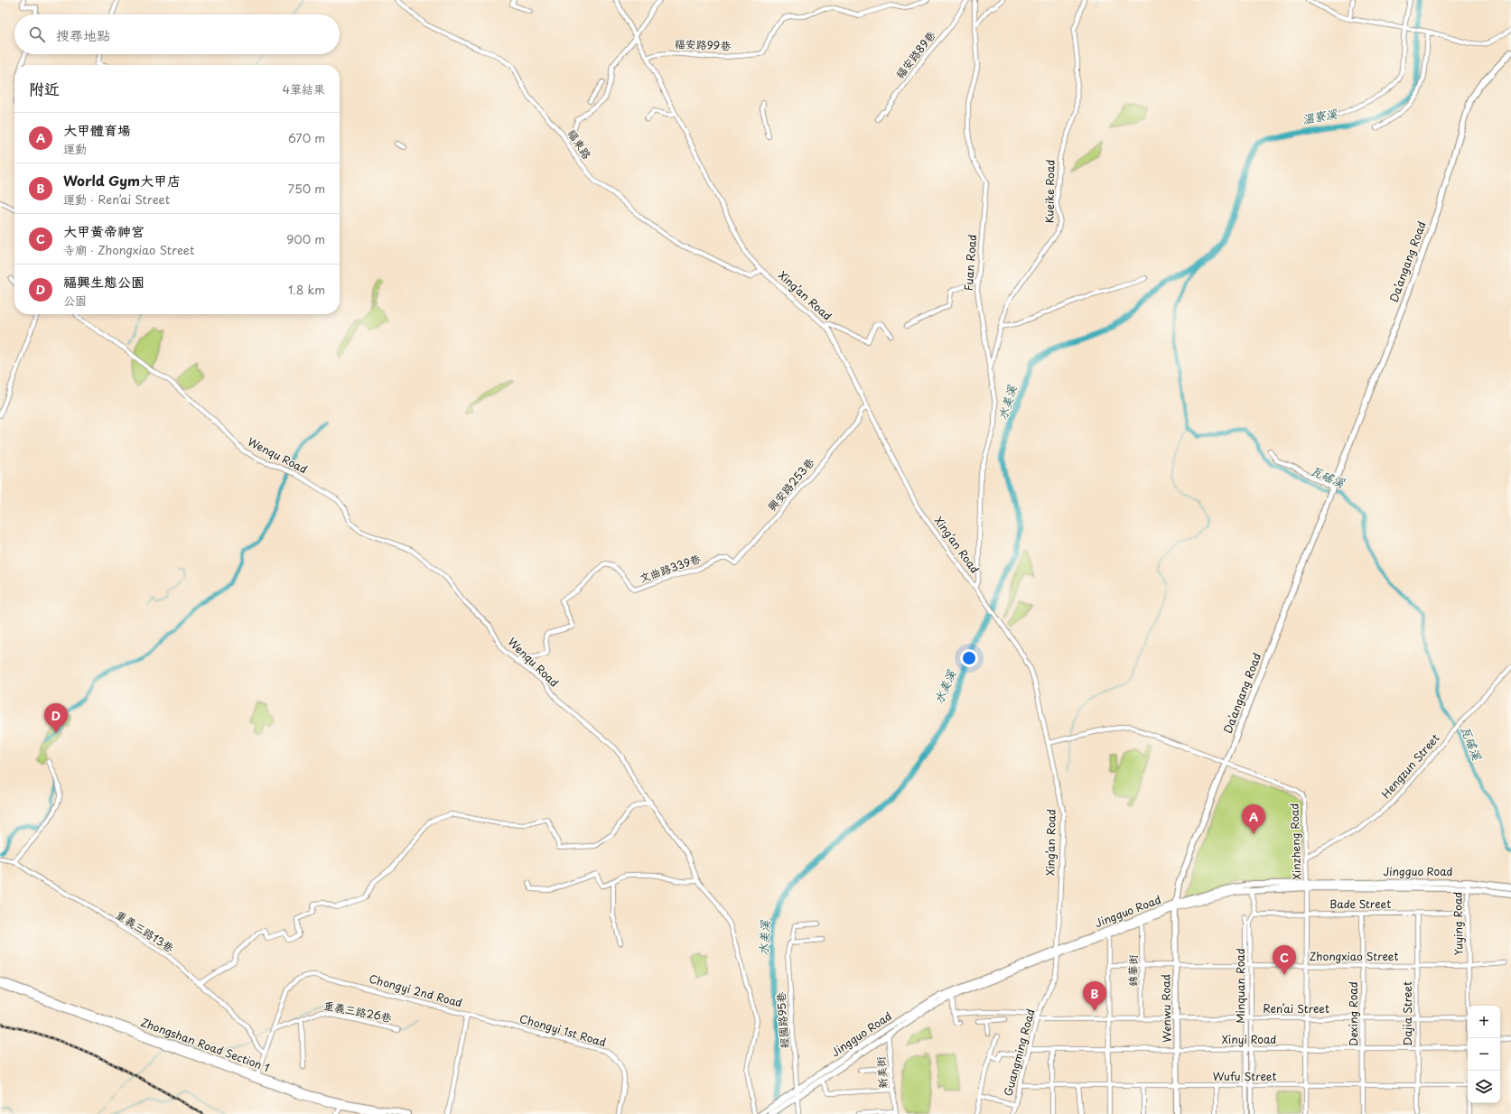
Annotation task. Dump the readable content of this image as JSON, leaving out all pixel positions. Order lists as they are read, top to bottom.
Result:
{
  "streets": {
    "main road": [
      "Da’angang Road",
      "Jingguo Road",
      "Wenwu Road",
      "Zhongshan Road Section 1"
    ],
    "street": [
      "福安路99巷",
      "福安路89巷",
      "福東路",
      "Kueike Road",
      "Fuan Road",
      "Xing’an Road",
      "Wenqu Road",
      "興安路253巷",
      "文曲路339巷",
      "Hengzun Street",
      "Xinzheng Road",
      "Bade Street",
      "Yuying Road",
      "重義三路13巷",
      "Zhongxiao Street",
      "錦華街",
      "Minquan Road",
      "Chongyi 2nd Road",
      "Ren’ai Street",
      "重義三路26巷",
      "Dexing Road",
      "Dajia Street",
      "經國路95巷",
      "Chongyi 1st Road",
      "Xinyi Road",
      "Guangming Road",
      "新美街",
      "Wufu Street"
    ]
  },
  "crossings": [
    ["福安路99巷", "Xing’an Road"],
    ["福東路", "Xing’an Road"],
    ["Kueike Road", "Fuan Road"],
    ["Da’angang Road", "Xinzheng Road"],
    ["Da’angang Road", "Jingguo Road"],
    ["Da’angang Road", "Wenwu Road"],
    ["Fuan Road", "Xing’an Road"],
    ["Xing’an Road", "興安路253巷"],
    ["Xing’an Road", "Xinzheng Road"],
    ["Xing’an Road", "Jingguo Road"],
    ["Xing’an Road", "Guangming Road"],
    ["Wenqu Road", "文曲路339巷"],
    ["興安路253巷", "文曲路339巷"],
    ["Hengzun Street", "Xinzheng Road"],
    ["Xinzheng Road", "Jingguo Road"],
    ["Xinzheng Road", "Bade Street"],
    ["Xinzheng Road", "Zhongxiao Street"],
    ["Xinzheng Road", "Ren’ai Street"],
    ["Xinzheng Road", "Xinyi Road"],
    ["Xinzheng Road", "Wufu Street"],
    ["Jingguo Road", "Yuying Road"],
    ["Jingguo Road", "錦華街"],
    ["Jingguo Road", "Wenwu Road"],
    ["Jingguo Road", "經國路95巷"],
    ["Jingguo Road", "Guangming Road"],
    ["Jingguo Road", "新美街"],
    ["Bade Street", "Yuying Road"],
    ["Bade Street", "Dexing Road"],
    ["Bade Street", "Dajia Street"],
    ["Yuying Road", "Zhongxiao Street"],
    ["重義三路13巷", "Chongyi 2nd Road"],
    ["Zhongxiao Street", "錦華街"],
    ["Zhongxiao Street", "Minquan Road"],
    ["Zhongxiao Street", "Wenwu Road"],
    ["Zhongxiao Street", "Dexing Road"],
    ["Zhongxiao Street", "Dajia Street"],
    ["錦華街", "Ren’ai Street"],
    ["Minquan Road", "Ren’ai Street"],
    ["Minquan Road", "Xinyi Road"],
    ["Minquan Road", "Wufu Street"],
    ["Chongyi 2nd Road", "重義三路26巷"],
    ["Chongyi 2nd Road", "Chongyi 1st Road"],
    ["Chongyi 2nd Road", "Zhongshan Road Section 1"],
    ["Wenwu Road", "Ren’ai Street"],
    ["Wenwu Road", "Xinyi Road"],
    ["Wenwu Road", "Wufu Street"],
    ["Ren’ai Street", "Dexing Road"],
    ["Ren’ai Street", "Dajia Street"],
    ["Ren’ai Street", "Guangming Road"],
    ["Dexing Road", "Xinyi Road"],
    ["Dexing Road", "Wufu Street"],
    ["Dajia Street", "Xinyi Road"],
    ["Dajia Street", "Wufu Street"],
    ["Xinyi Road", "Guangming Road"],
    ["Guangming Road", "Wufu Street"]
  ],
  "water": ["溫寮溪", "水美溪", "瓦磘溪"],
  "page": {
    "search": "搜尋地點",
    "heading": ["附近", "4筆結果"],
    "list": [
      {
        "mark": "A",
        "name": "大甲體育場",
        "note": "運動",
        "value": "670 m"
      },
      {
        "mark": "B",
        "name": "World Gym大甲店",
        "note": "運動 · Ren’ai Street",
        "value": "750 m"
      },
      {
        "mark": "C",
        "name": "大甲黃帝神宮",
        "note": "寺廟 · Zhongxiao Street",
        "value": "900 m"
      },
      {
        "mark": "D",
        "name": "福興生態公園",
        "note": "公園",
        "value": "1.8 km"
      }
    ],
    "pins": [
      "D",
      "A",
      "C",
      "B"
    ],
    "map_buttons": ["+", "−"]
  }
}
